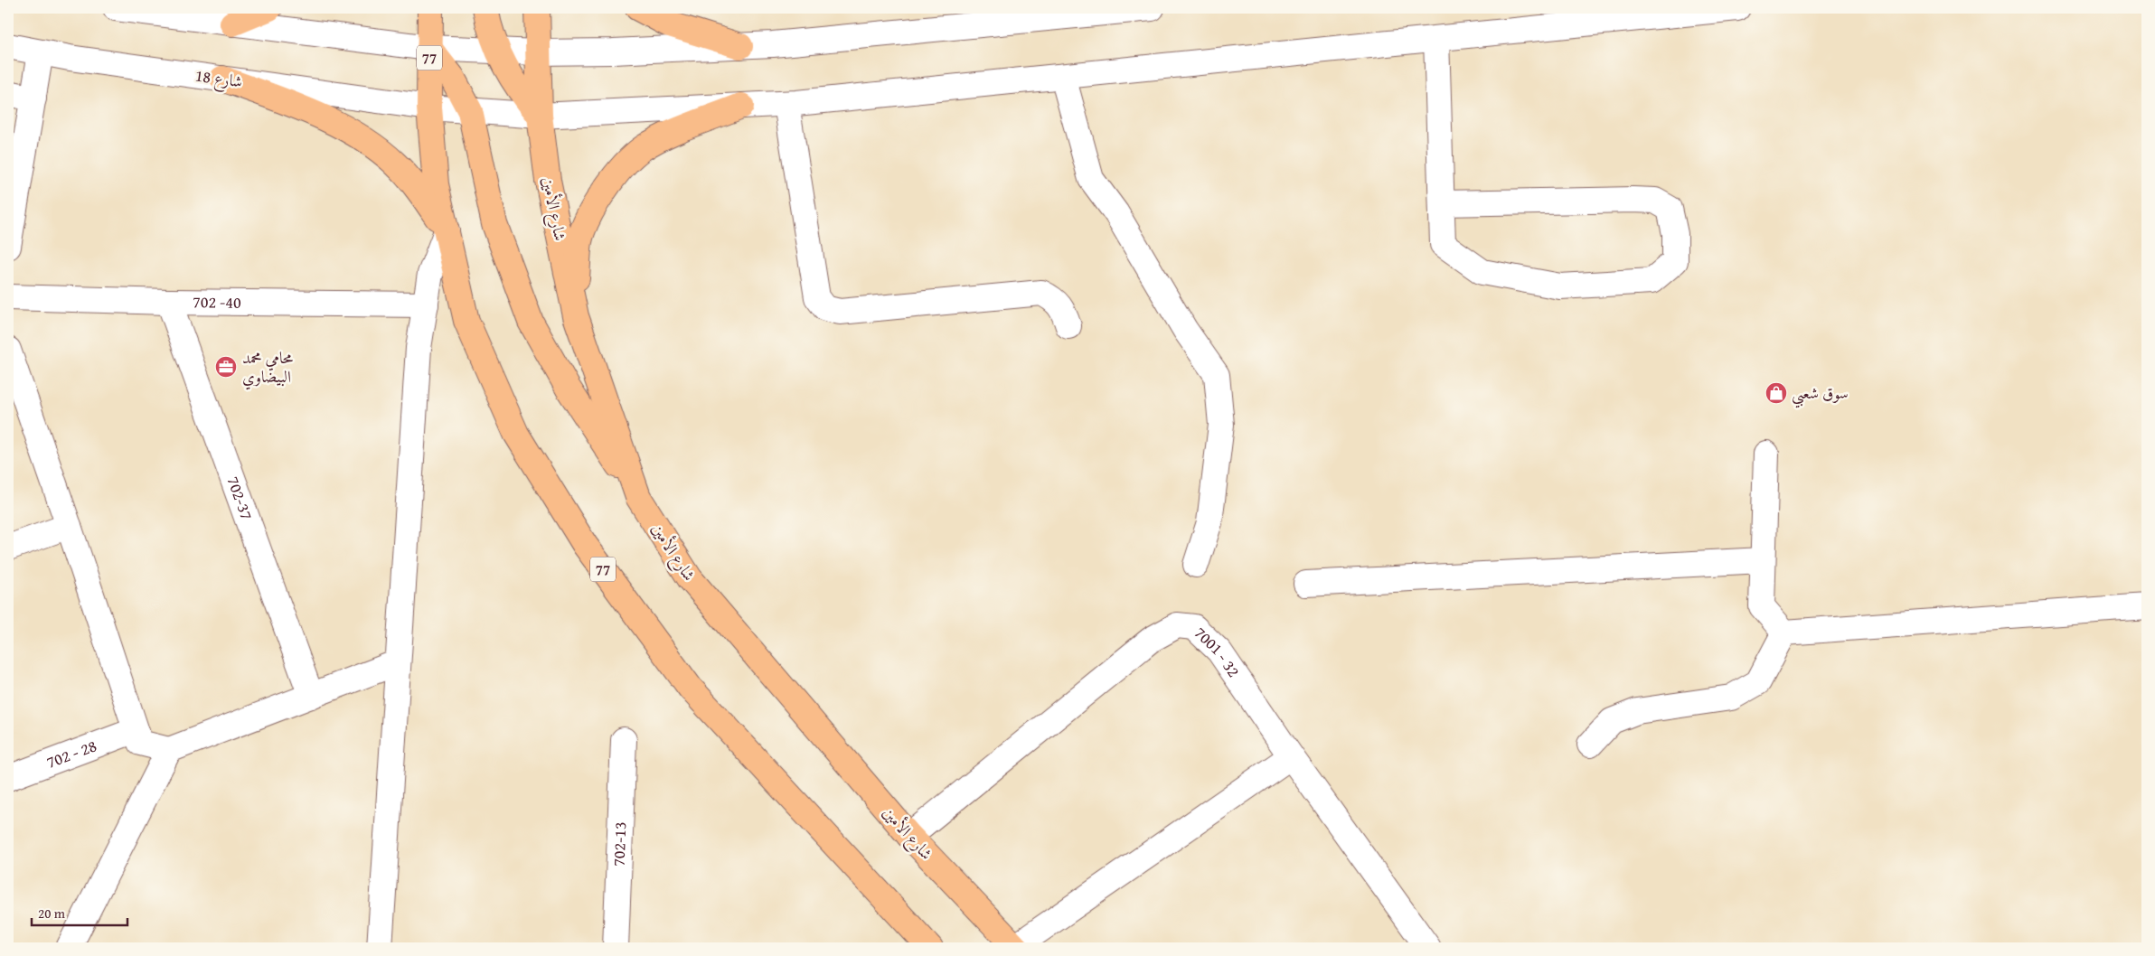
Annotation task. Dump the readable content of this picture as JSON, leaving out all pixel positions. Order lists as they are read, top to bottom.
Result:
{
  "streets": {
    "main road": ["77", "شارع الأمين"],
    "street": [
      "شارع 18",
      "702 -40",
      "702-37",
      "7001 - 32",
      "702 - 28",
      "702-13"
    ]
  },
  "crossings": [
    ["77", "شارع 18"],
    ["شارع 18", "شارع الأمين"],
    ["شارع الأمين", "7001 - 32"],
    ["702 -40", "702-37"]
  ],
  "places": {
    "office": ["محامي محمد البيضاوي"],
    "shop": ["سوق شعبي"]
  },
  "scale_bar": "20 m"
}
